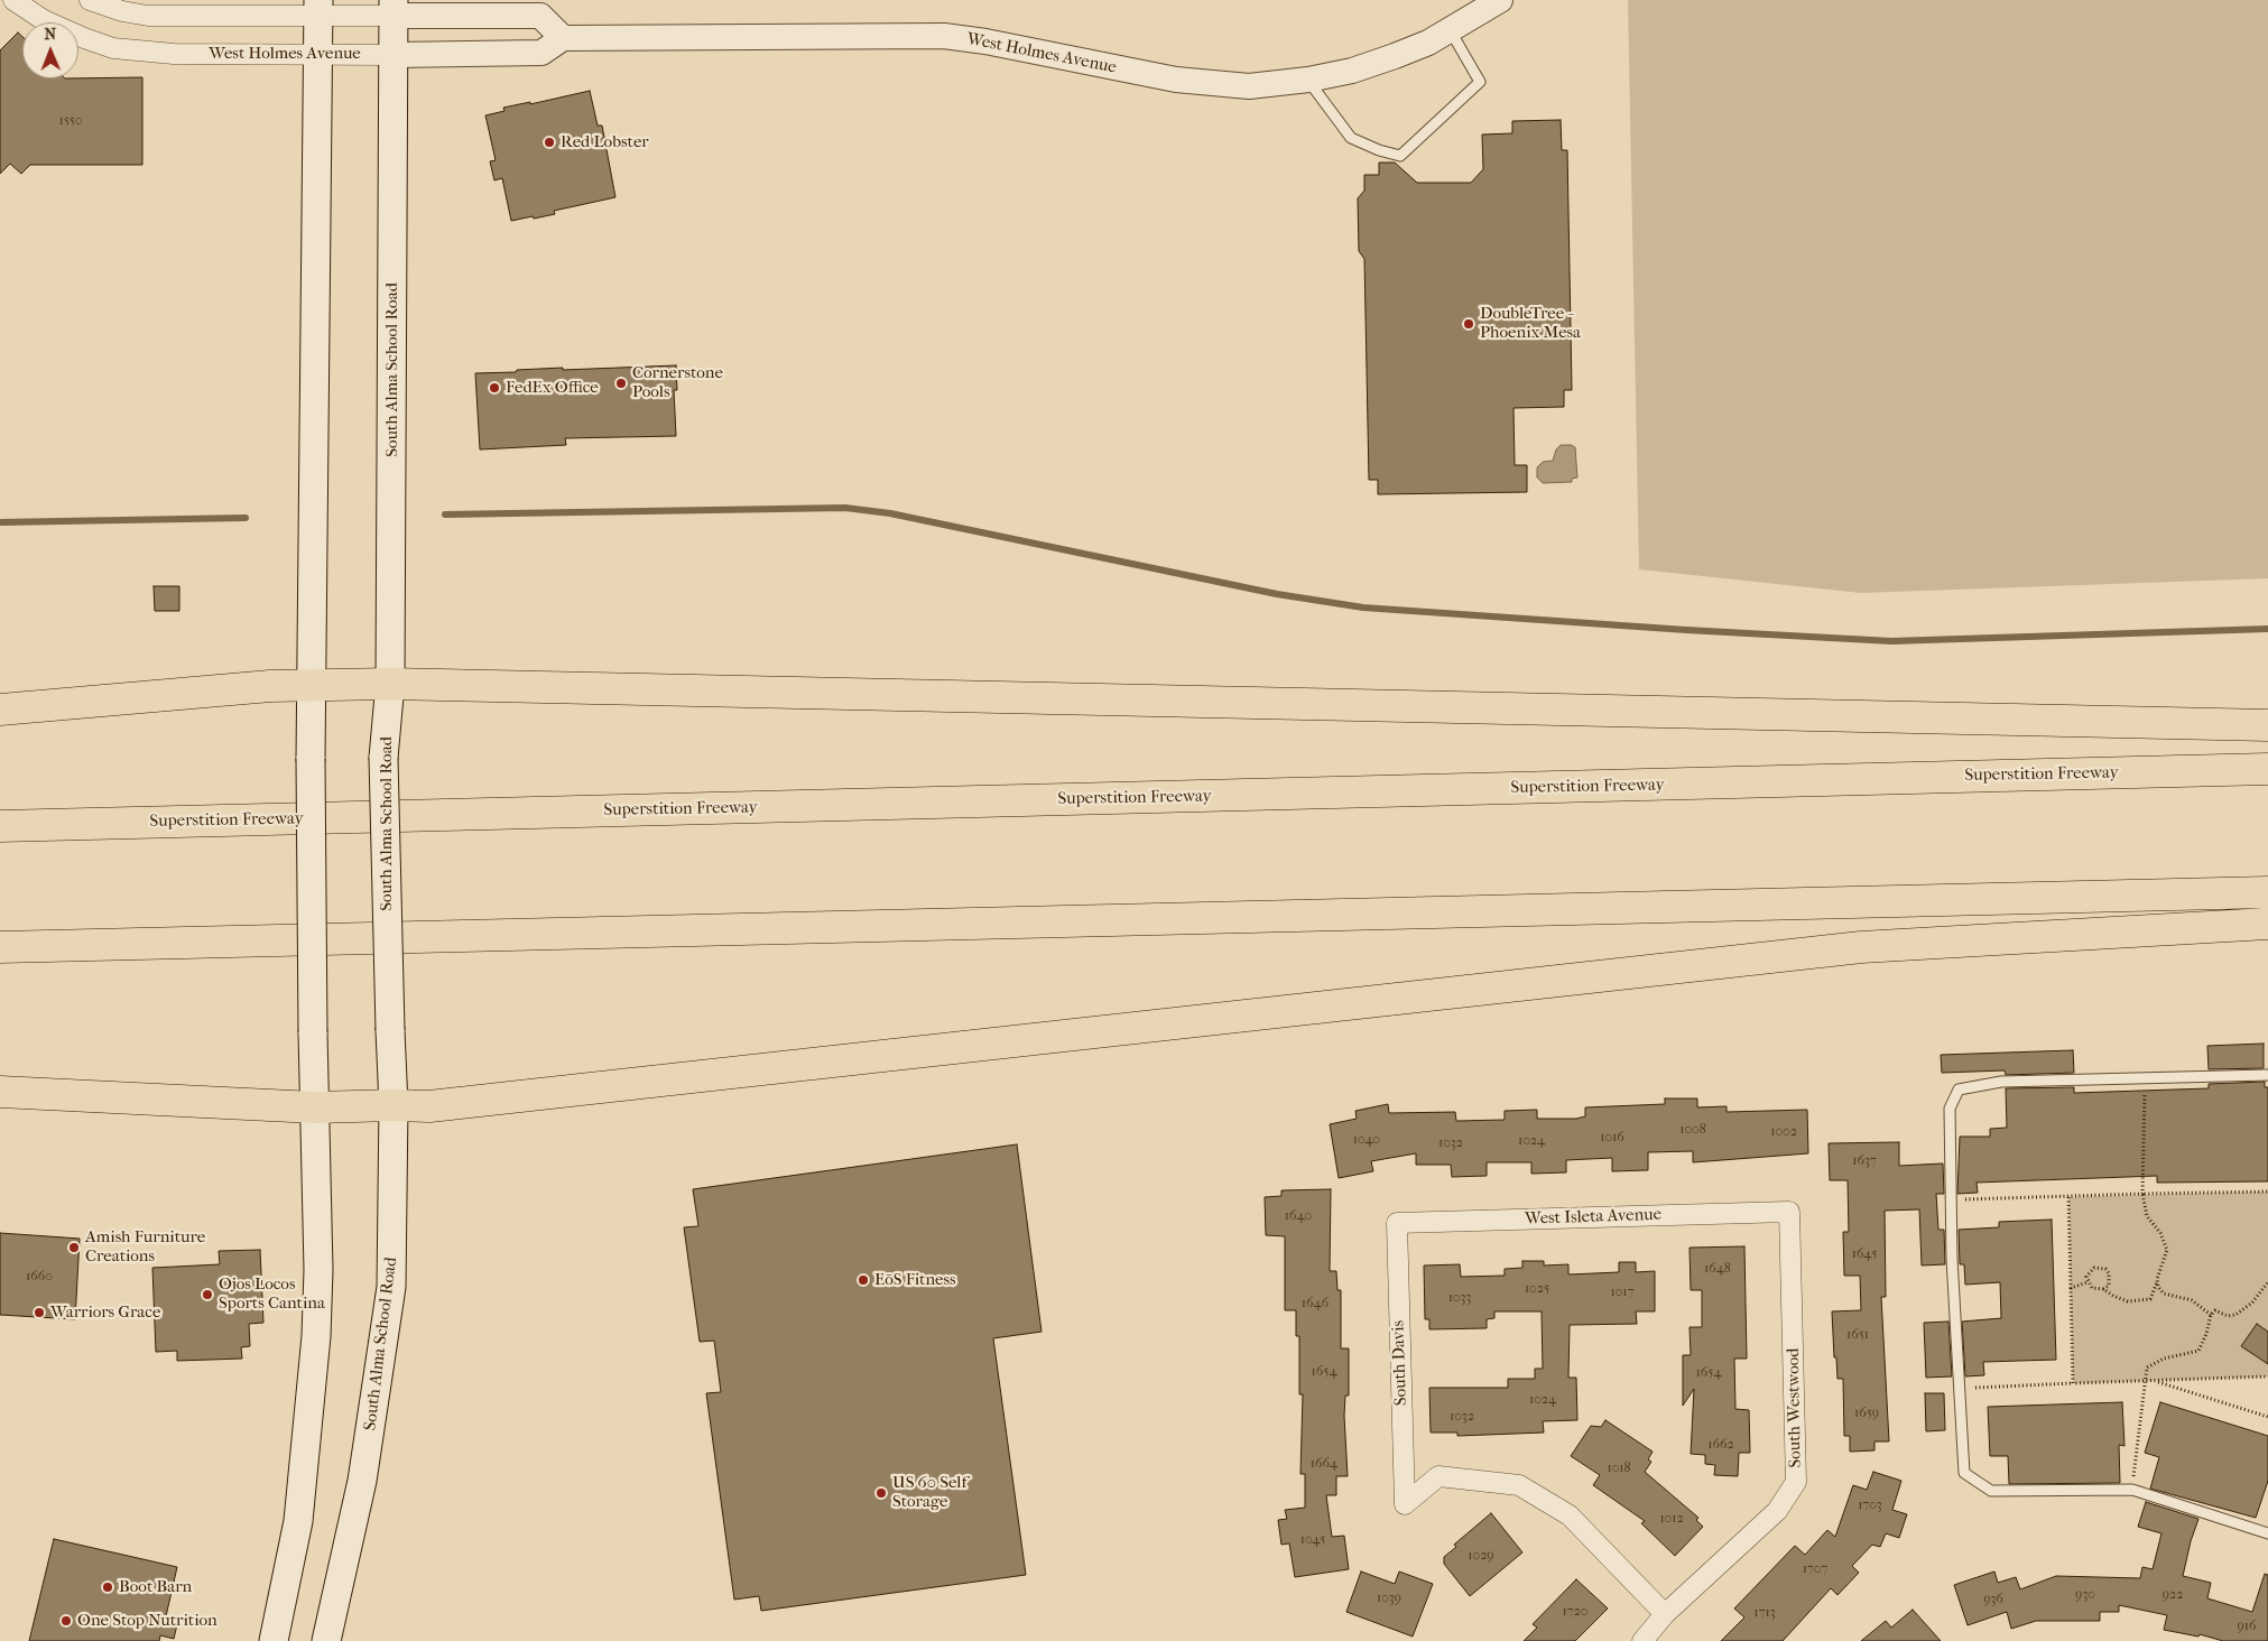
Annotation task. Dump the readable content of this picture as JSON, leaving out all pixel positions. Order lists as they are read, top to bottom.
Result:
{
  "streets": {
    "highway": ["Superstition Freeway"],
    "main road": ["South Alma School Road"],
    "street": [
      "West Holmes Avenue",
      "West Isleta Avenue",
      "South Davis",
      "South Westwood"
    ]
  },
  "crossings": [
    ["West Holmes Avenue", "South Alma School Road"],
    ["West Isleta Avenue", "South Davis"],
    ["West Isleta Avenue", "South Westwood"],
    ["South Davis", "South Westwood"]
  ],
  "places": [
    "Red Lobster",
    "DoubleTree - Phoenix Mesa",
    "Cornerstone Pools",
    "FedEx Office",
    "Amish Furniture Creations",
    "EōS Fitness",
    "Ojos Locos Sports Cantina",
    "Warriors Grace",
    "US 60 Self Storage",
    "Boot Barn",
    "One Stop Nutrition"
  ],
  "house_numbers": [
    "1550",
    "1008",
    "1002",
    "1016",
    "1040",
    "1024",
    "1032",
    "1637",
    "1640",
    "1645",
    "1648",
    "1660",
    "1025",
    "1017",
    "1033",
    "1646",
    "1651",
    "1654",
    "1654",
    "1024",
    "1659",
    "1032",
    "1662",
    "1664",
    "1018",
    "1703",
    "1012",
    "1045",
    "1029",
    "1707",
    "930",
    "922",
    "1039",
    "936",
    "1720",
    "1713",
    "916"
  ],
  "north": "top"
}
